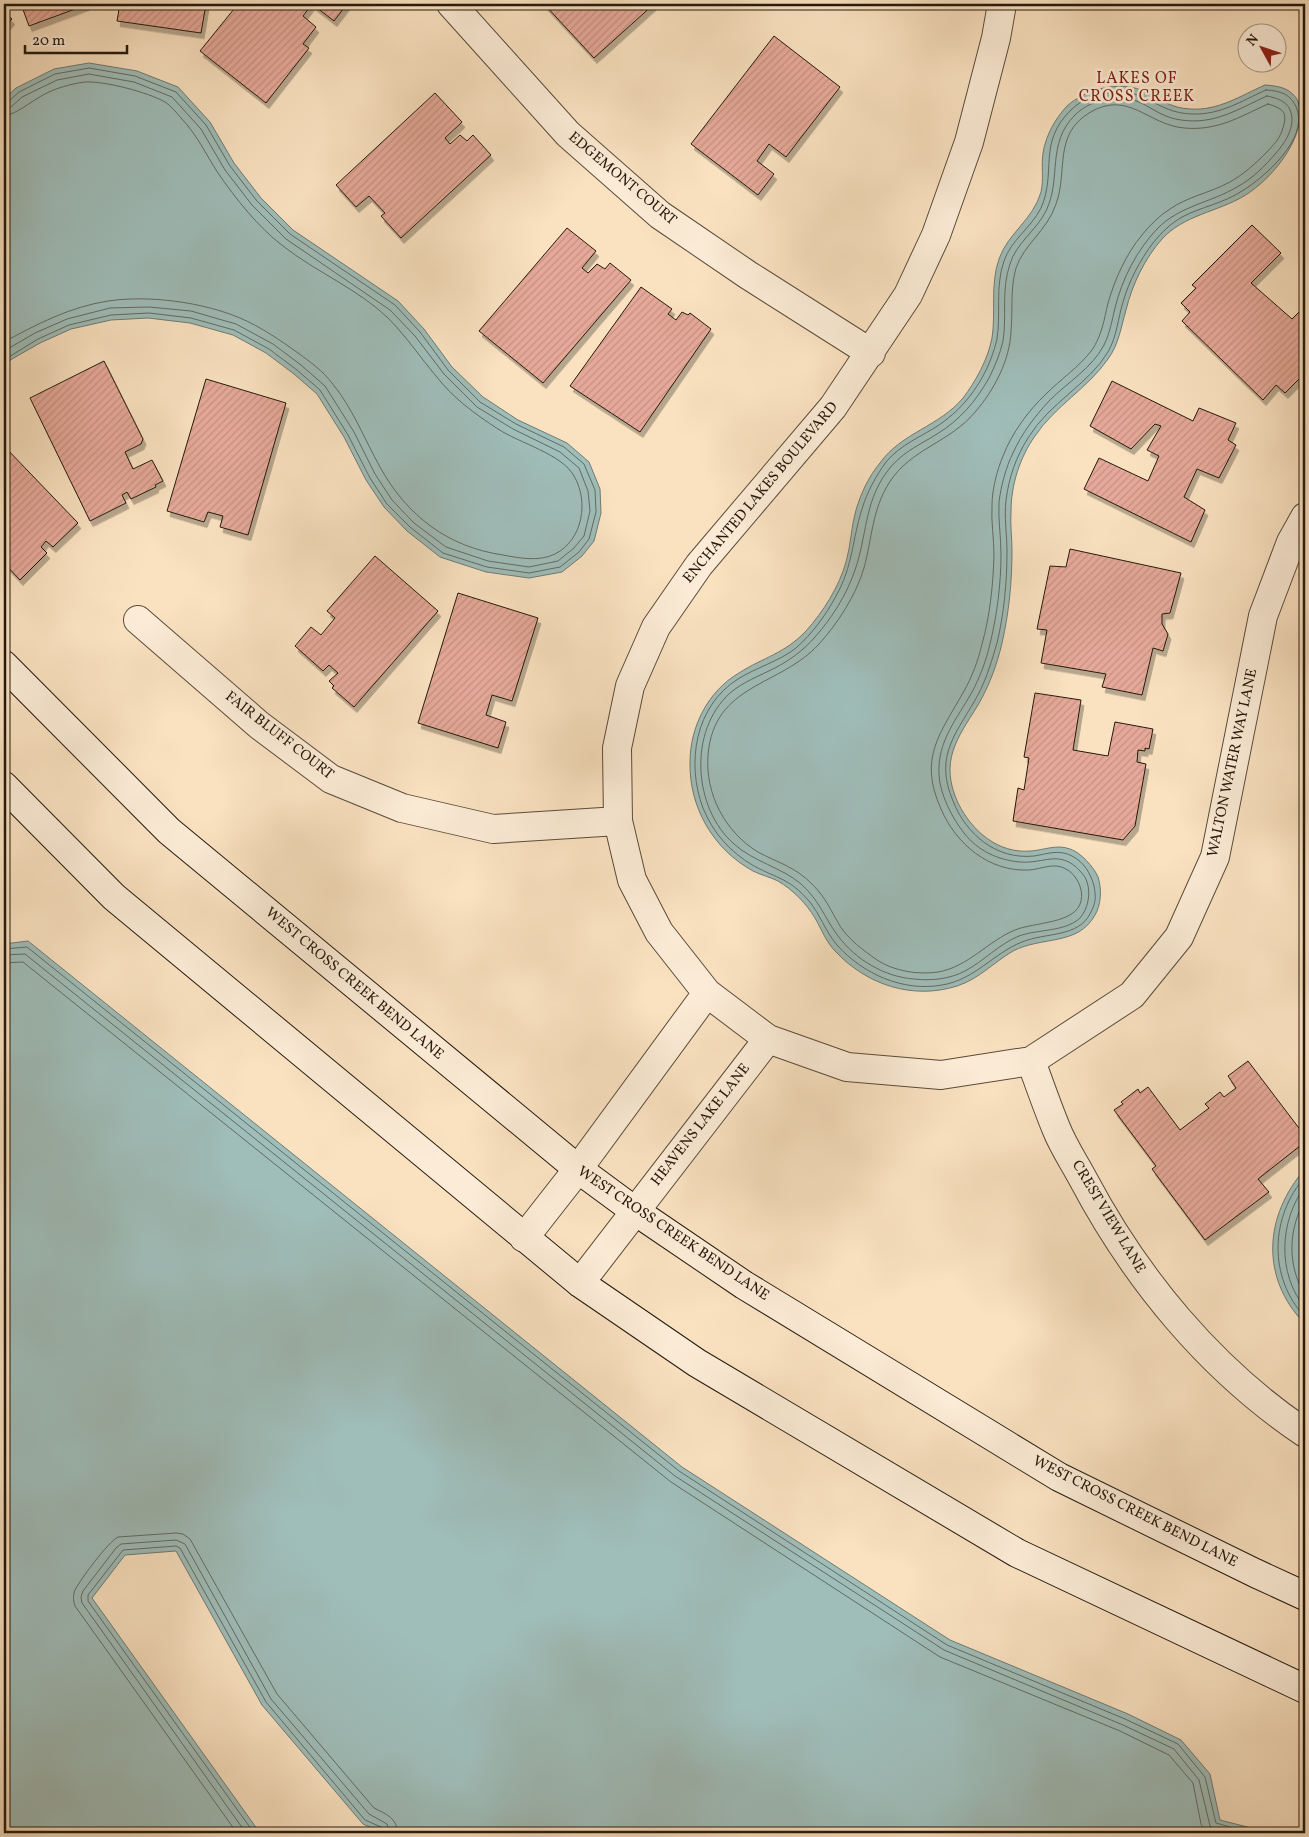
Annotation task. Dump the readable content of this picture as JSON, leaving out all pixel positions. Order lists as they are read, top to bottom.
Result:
{
  "streets": {
    "street": [
      "EDGEMONT COURT",
      "ENCHANTED LAKES BOULEVARD",
      "FAIR BLUFF COURT",
      "WALTON WATER WAY LANE",
      "WEST CROSS CREEK BEND LANE",
      "HEAVENS LAKE LANE",
      "CREST VIEW LANE"
    ]
  },
  "crossings": [
    ["EDGEMONT COURT", "ENCHANTED LAKES BOULEVARD"],
    ["ENCHANTED LAKES BOULEVARD", "FAIR BLUFF COURT"],
    ["ENCHANTED LAKES BOULEVARD", "WALTON WATER WAY LANE"],
    ["ENCHANTED LAKES BOULEVARD", "HEAVENS LAKE LANE"],
    ["WALTON WATER WAY LANE", "HEAVENS LAKE LANE"],
    ["WALTON WATER WAY LANE", "CREST VIEW LANE"],
    ["WEST CROSS CREEK BEND LANE", "HEAVENS LAKE LANE"]
  ],
  "districts": ["LAKES OF CROSS CREEK"],
  "scale_bar": "20 m",
  "north": "top left"
}
